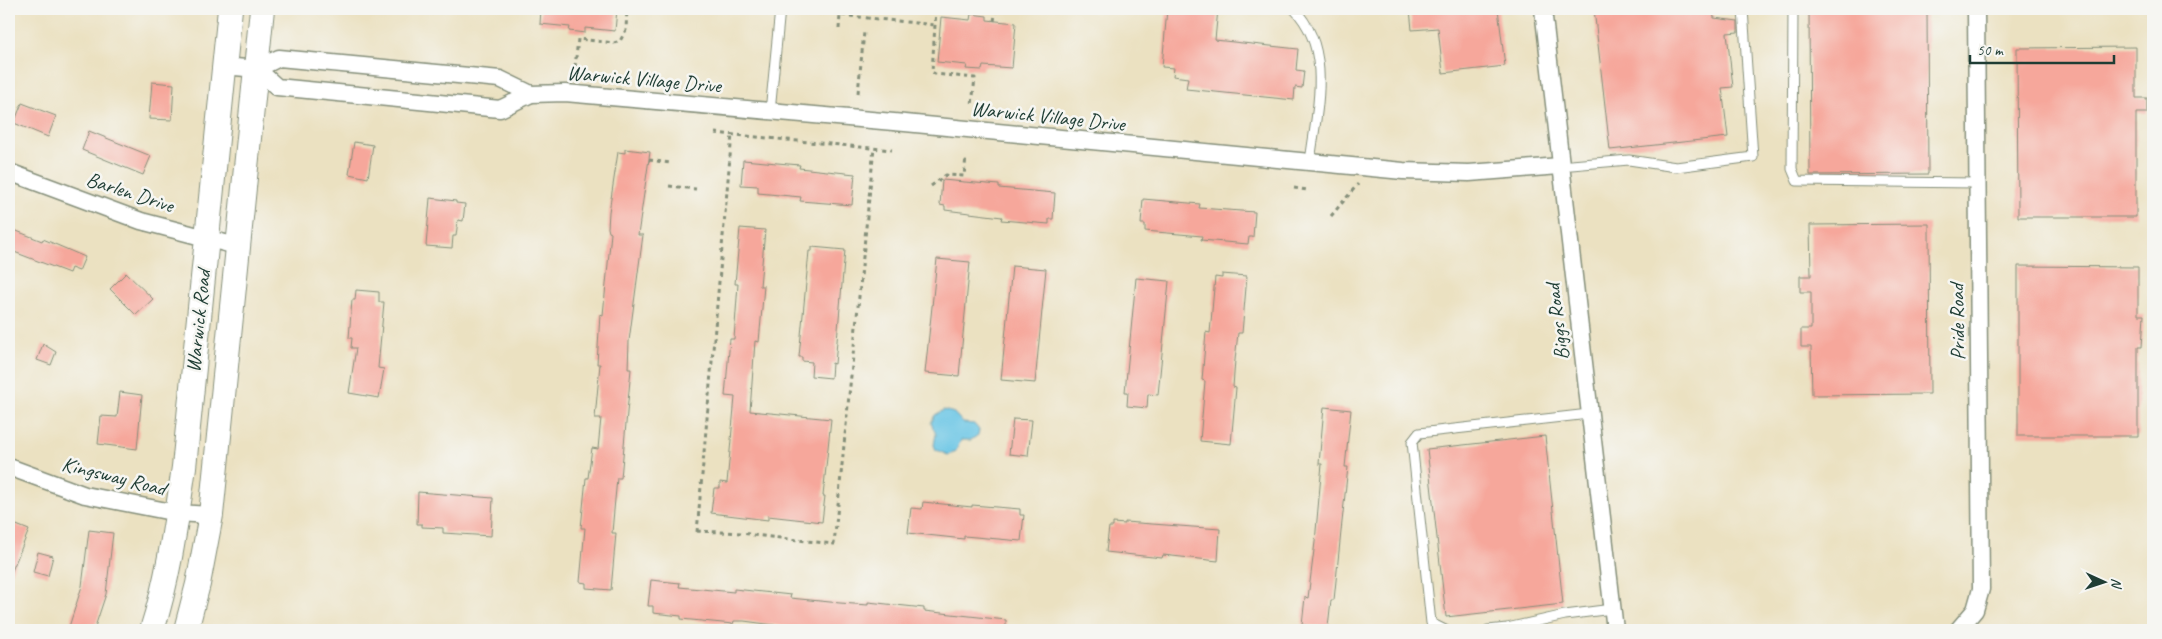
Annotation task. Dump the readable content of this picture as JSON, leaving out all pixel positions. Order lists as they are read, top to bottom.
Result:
{
  "streets": {
    "main road": ["Warwick Road"],
    "street": [
      "Warwick Village Drive",
      "Barlen Drive",
      "Biggs Road",
      "Pride Road",
      "Kingsway Road"
    ]
  },
  "crossings": [
    ["Warwick Village Drive", "Warwick Road"],
    ["Warwick Village Drive", "Biggs Road"],
    ["Barlen Drive", "Warwick Road"],
    ["Warwick Road", "Kingsway Road"]
  ],
  "scale_bar": "50 m",
  "north": "right"
}
